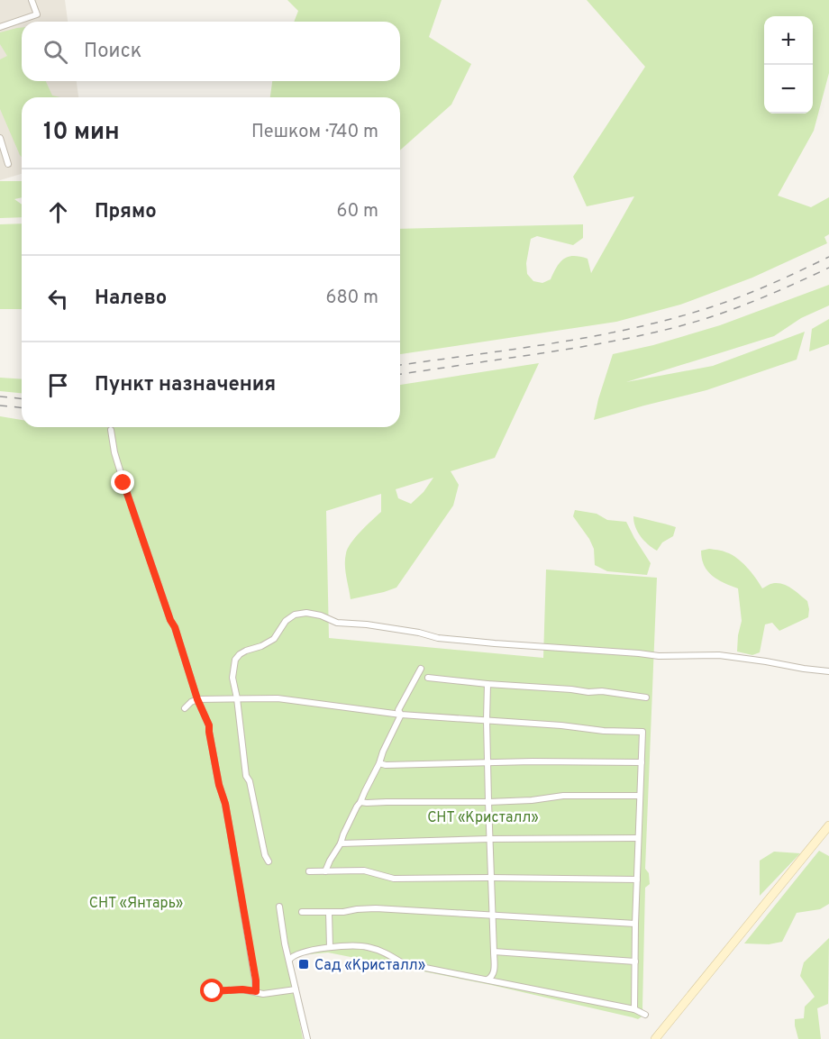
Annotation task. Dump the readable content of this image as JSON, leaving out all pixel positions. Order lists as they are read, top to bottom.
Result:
{
  "parks": ["СНТ «Кристалл»", "СНТ «Янтарь»"],
  "places": {
    "transit": ["Сад «Кристалл»"]
  },
  "page": {
    "map_buttons": ["+", "−"],
    "search": "Поиск",
    "heading": ["10 мин", "Пешком · 740 m"],
    "list": [
      ["Прямо", "60 m"],
      ["Налево", "680 m"],
      "Пункт назначения"
    ]
  }
}
